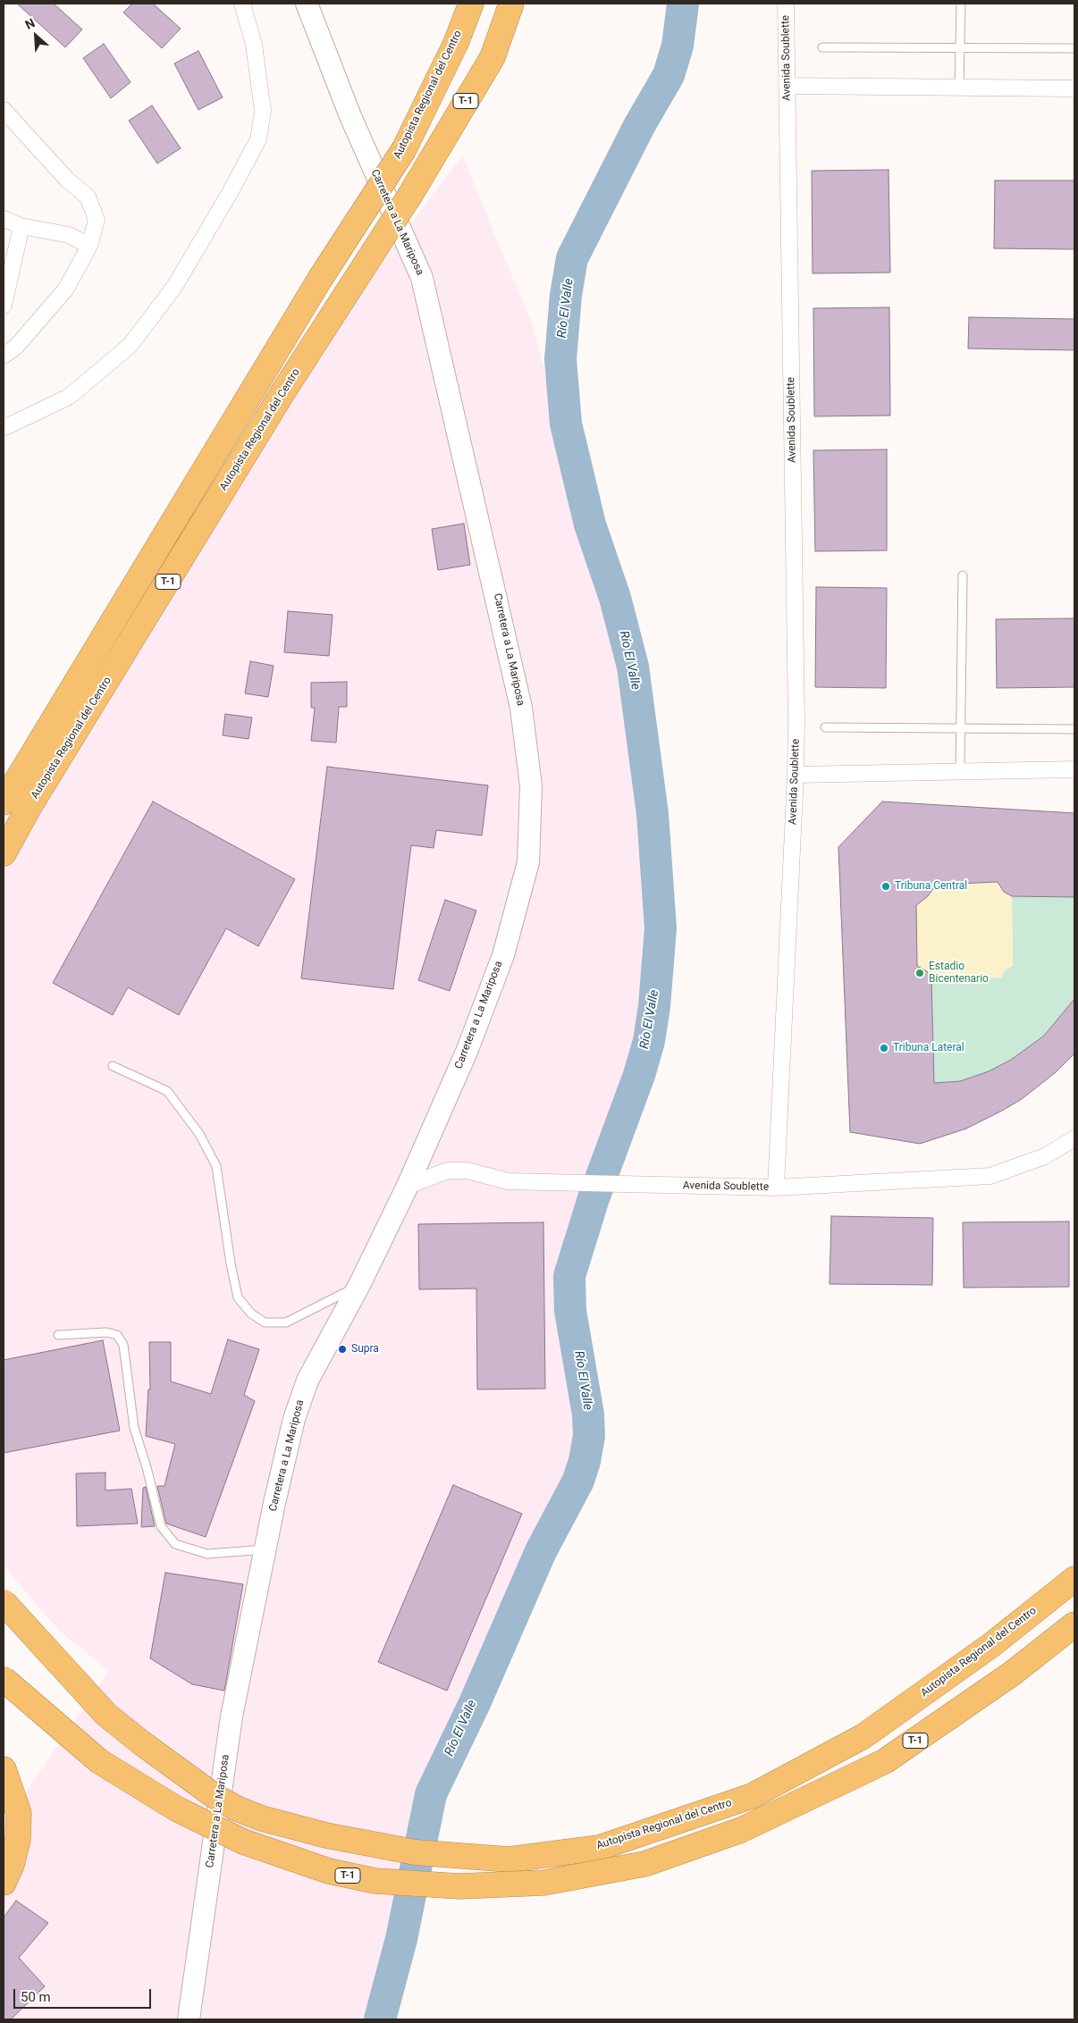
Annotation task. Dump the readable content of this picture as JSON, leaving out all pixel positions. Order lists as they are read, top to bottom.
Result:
{
  "streets": {
    "highway": ["Autopista Regional del Centro", "T-1"],
    "street": ["Avenida Soublette", "Carretera a La Mariposa"]
  },
  "crossings": [
    ["Avenida Soublette", "Carretera a La Mariposa"]
  ],
  "water": ["Río El Valle"],
  "places": [
    "Tribuna Central",
    "Estadio Bicentenario",
    "Tribuna Lateral",
    "Supra"
  ],
  "scale_bar": "50 m",
  "north": "top left"
}
